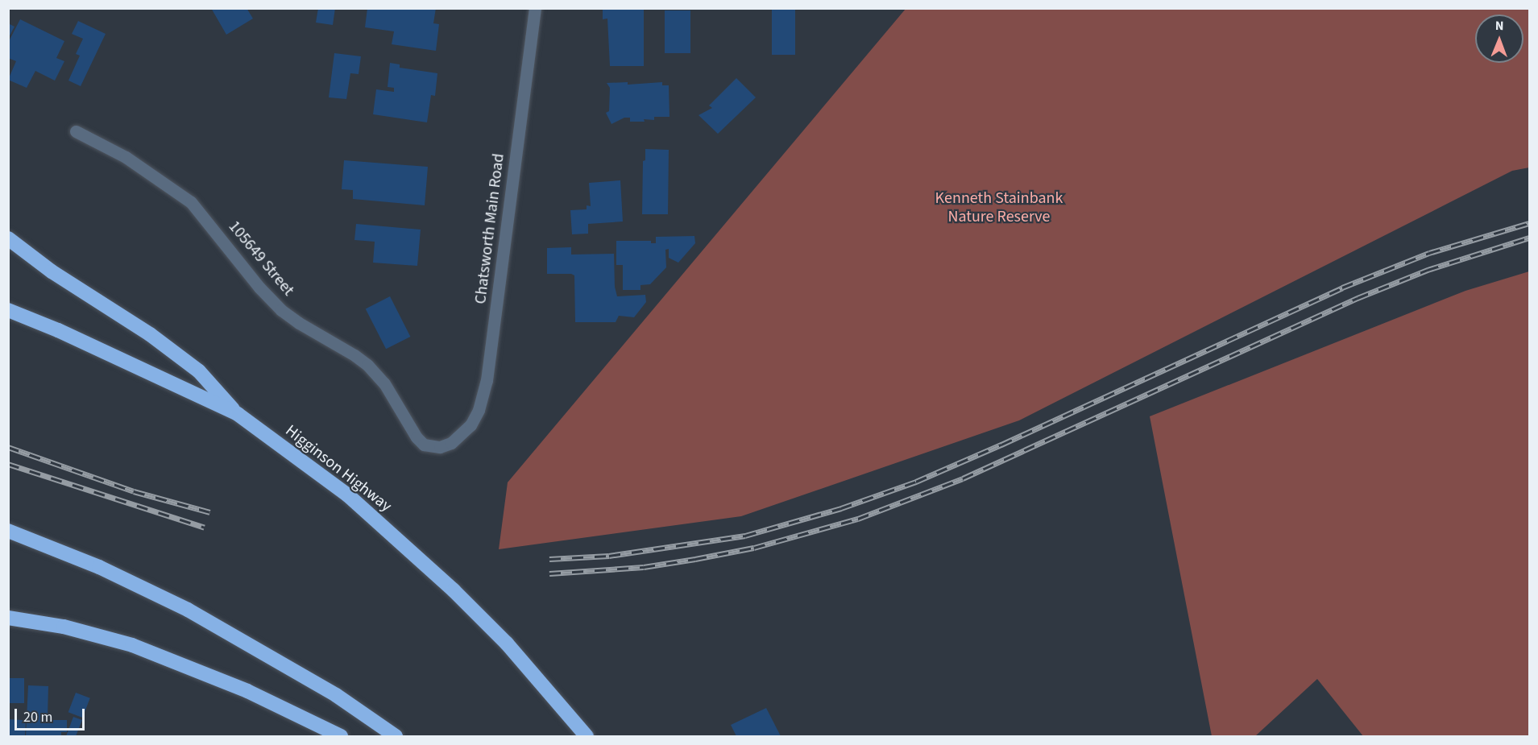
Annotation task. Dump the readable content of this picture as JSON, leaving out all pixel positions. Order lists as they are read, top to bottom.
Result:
{
  "streets": {
    "highway": ["Higginson Highway"],
    "street": ["Chatsworth Main Road", "105649 Street"]
  },
  "crossings": [
    ["Chatsworth Main Road", "105649 Street"]
  ],
  "parks": ["Kenneth Stainbank Nature Reserve"],
  "scale_bar": "20 m",
  "north": "top"
}
